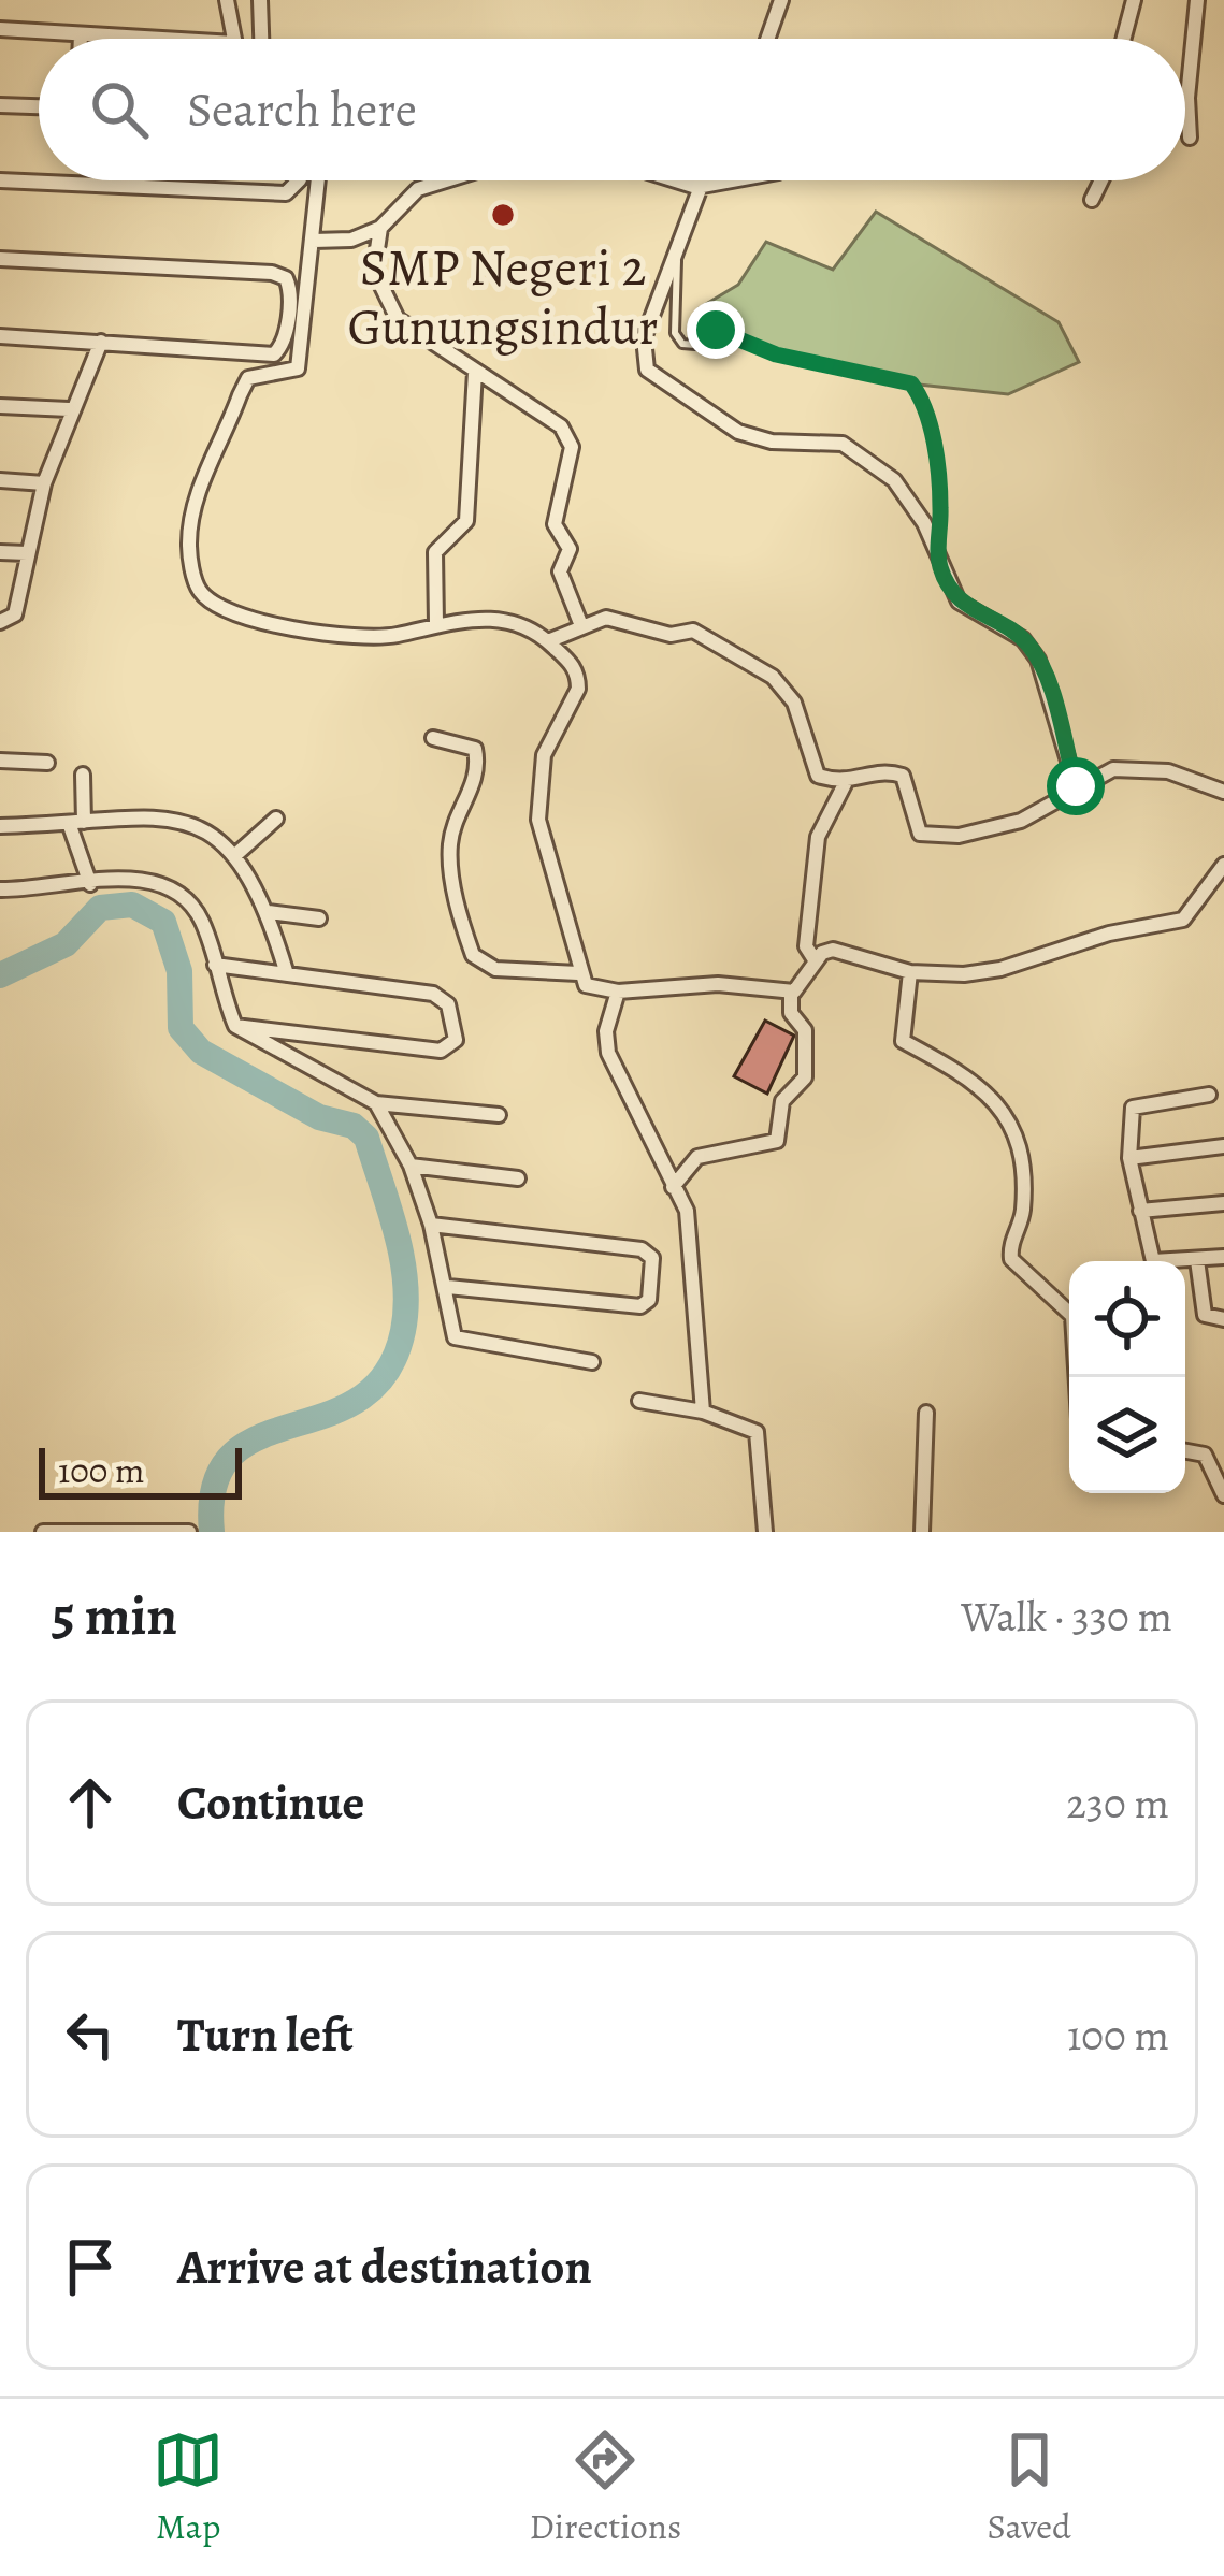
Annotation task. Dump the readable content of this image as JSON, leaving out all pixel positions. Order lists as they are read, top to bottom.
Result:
{
  "places": ["SMP Negeri 2 Gunungsindur"],
  "scale_bar": "100 m",
  "page": {
    "search": "Search here",
    "scale": "100 m",
    "heading": ["5 min", "Walk · 330 m"],
    "list": [
      ["Continue", "230 m"],
      ["Turn left", "100 m"],
      "Arrive at destination"
    ],
    "nav": ["Map", "Directions", "Saved"]
  }
}
